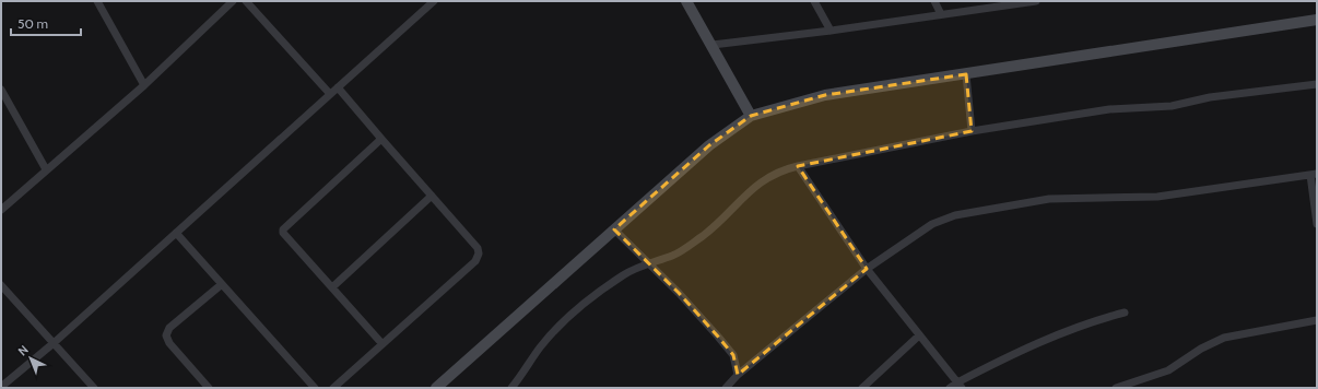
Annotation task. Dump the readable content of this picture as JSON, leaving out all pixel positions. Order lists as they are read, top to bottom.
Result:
{
  "scale_bar": "50 m",
  "north": "top left"
}
